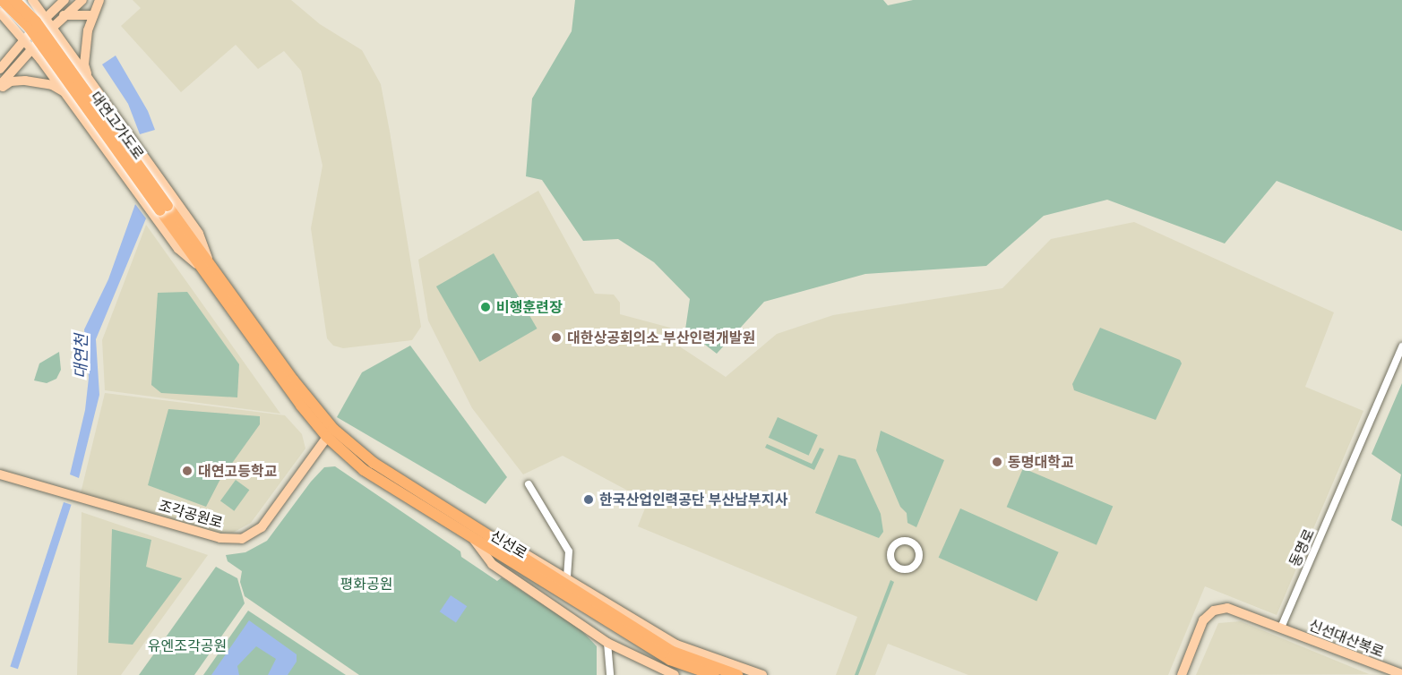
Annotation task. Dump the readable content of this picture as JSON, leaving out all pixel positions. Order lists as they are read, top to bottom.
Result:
{
  "streets": {
    "highway": ["대연고가도로", "신선로"],
    "main road": ["조각공원로", "신선대산복로"],
    "street": ["동명로"]
  },
  "crossings": [
    ["동명로", "신선대산복로"]
  ],
  "water": ["대연천"],
  "parks": ["평화공원", "유엔조각공원"],
  "places": [
    "비행훈련장",
    "대한상공회의소 부산인력개발원",
    "동명대학교",
    "대연고등학교",
    "한국산업인력공단 부산남부지사"
  ]
}
